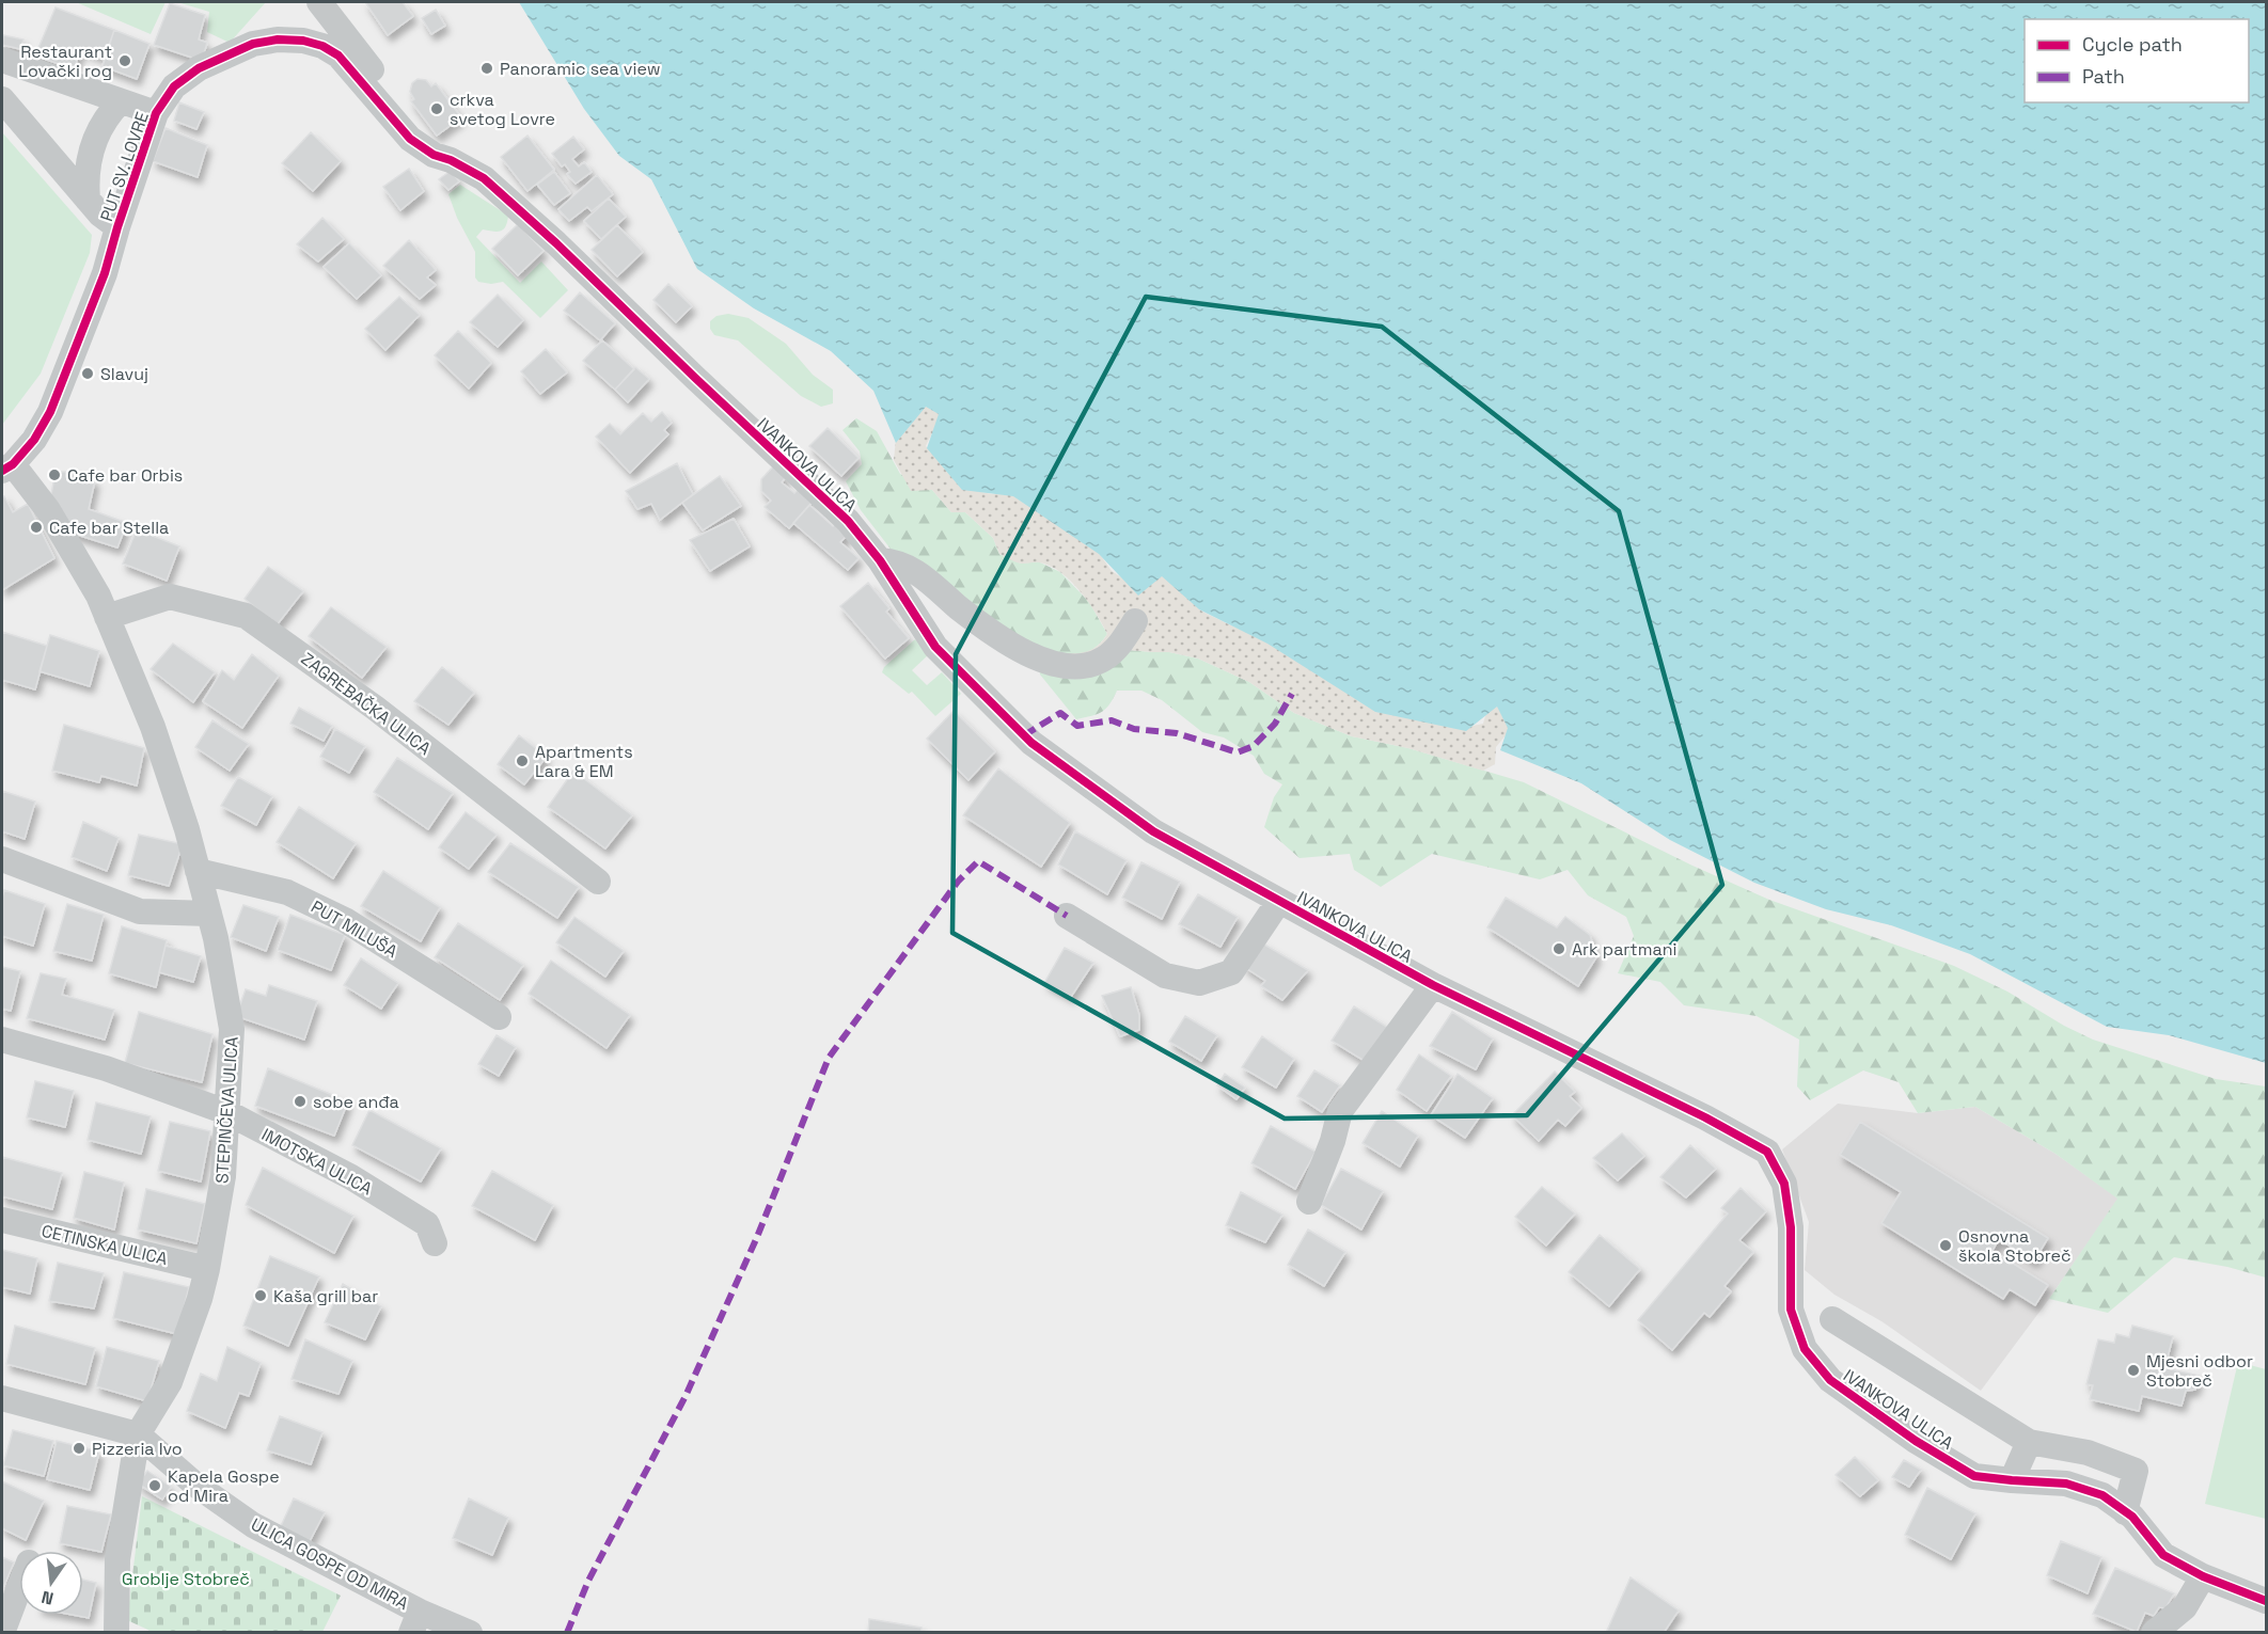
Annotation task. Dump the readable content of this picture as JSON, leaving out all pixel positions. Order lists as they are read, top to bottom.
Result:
{
  "streets": {
    "street": [
      "PUT SV. LOVRE",
      "IVANKOVA ULICA",
      "ZAGREBAČKA ULICA",
      "PUT MILUŠA",
      "STEPINČEVA ULICA",
      "IMOTSKA ULICA",
      "CETINSKA ULICA",
      "ULICA GOSPE OD MIRA"
    ]
  },
  "crossings": [
    ["PUT SV. LOVRE", "IVANKOVA ULICA"],
    ["PUT SV. LOVRE", "STEPINČEVA ULICA"],
    ["ZAGREBAČKA ULICA", "STEPINČEVA ULICA"],
    ["PUT MILUŠA", "STEPINČEVA ULICA"],
    ["STEPINČEVA ULICA", "IMOTSKA ULICA"],
    ["STEPINČEVA ULICA", "CETINSKA ULICA"],
    ["STEPINČEVA ULICA", "ULICA GOSPE OD MIRA"]
  ],
  "parks": ["Groblje Stobreč"],
  "places": [
    "Restaurant Lovački rog",
    "Panoramic sea view",
    "crkva svetog Lovre",
    "Slavuj",
    "Cafe bar Orbis",
    "Cafe bar Stella",
    "Apartments Lara & EM",
    "Ark partmani",
    "sobe anđa",
    "Osnovna škola Stobreč",
    "Kaša grill bar",
    "Mjesni odbor Stobreč",
    "Pizzeria Ivo",
    "Kapela Gospe od Mira"
  ],
  "legend": ["Cycle path", "Path"],
  "north": "bottom"
}
